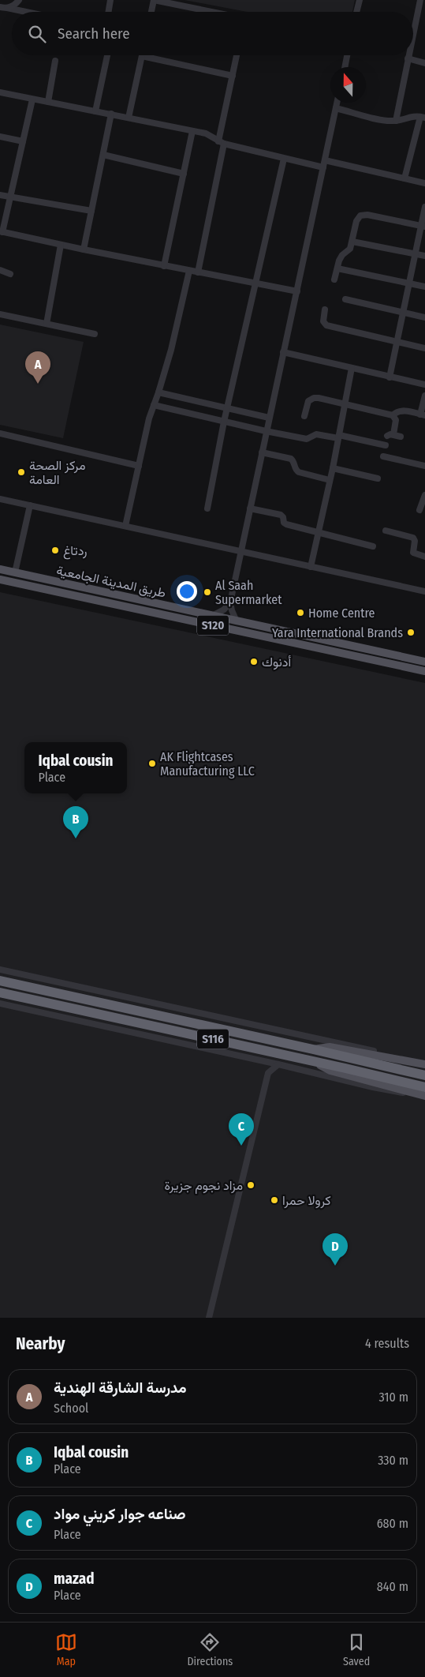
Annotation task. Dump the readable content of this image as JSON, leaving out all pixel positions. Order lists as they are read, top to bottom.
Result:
{
  "streets": {
    "highway": ["S116"],
    "main road": ["طريق المدينة الجامعية", "S120"]
  },
  "places": [
    "مركز الصحة العامة",
    "ردتاغ",
    "Al Saah Supermarket",
    "Home Centre",
    "Yara International Brands",
    "أدنوك",
    "AK Flightcases Manufacturing LLC",
    "مزاد نجوم جزيرة",
    "كرولا حمرا"
  ],
  "north": "top",
  "page": {
    "search": "Search here",
    "pins": [
      "A",
      "B",
      "C",
      "D"
    ],
    "popup": ["Iqbal cousin", "Place"],
    "heading": ["Nearby", "4 results"],
    "list": [
      {
        "mark": "A",
        "name": "مدرسة الشارقة الهندية",
        "note": "School",
        "value": "310 m"
      },
      {
        "mark": "B",
        "name": "Iqbal cousin",
        "note": "Place",
        "value": "330 m"
      },
      {
        "mark": "C",
        "name": "صناعه جوار كريني مواد",
        "note": "Place",
        "value": "680 m"
      },
      {
        "mark": "D",
        "name": "mazad",
        "note": "Place",
        "value": "840 m"
      }
    ],
    "nav": ["Map", "Directions", "Saved"]
  }
}
